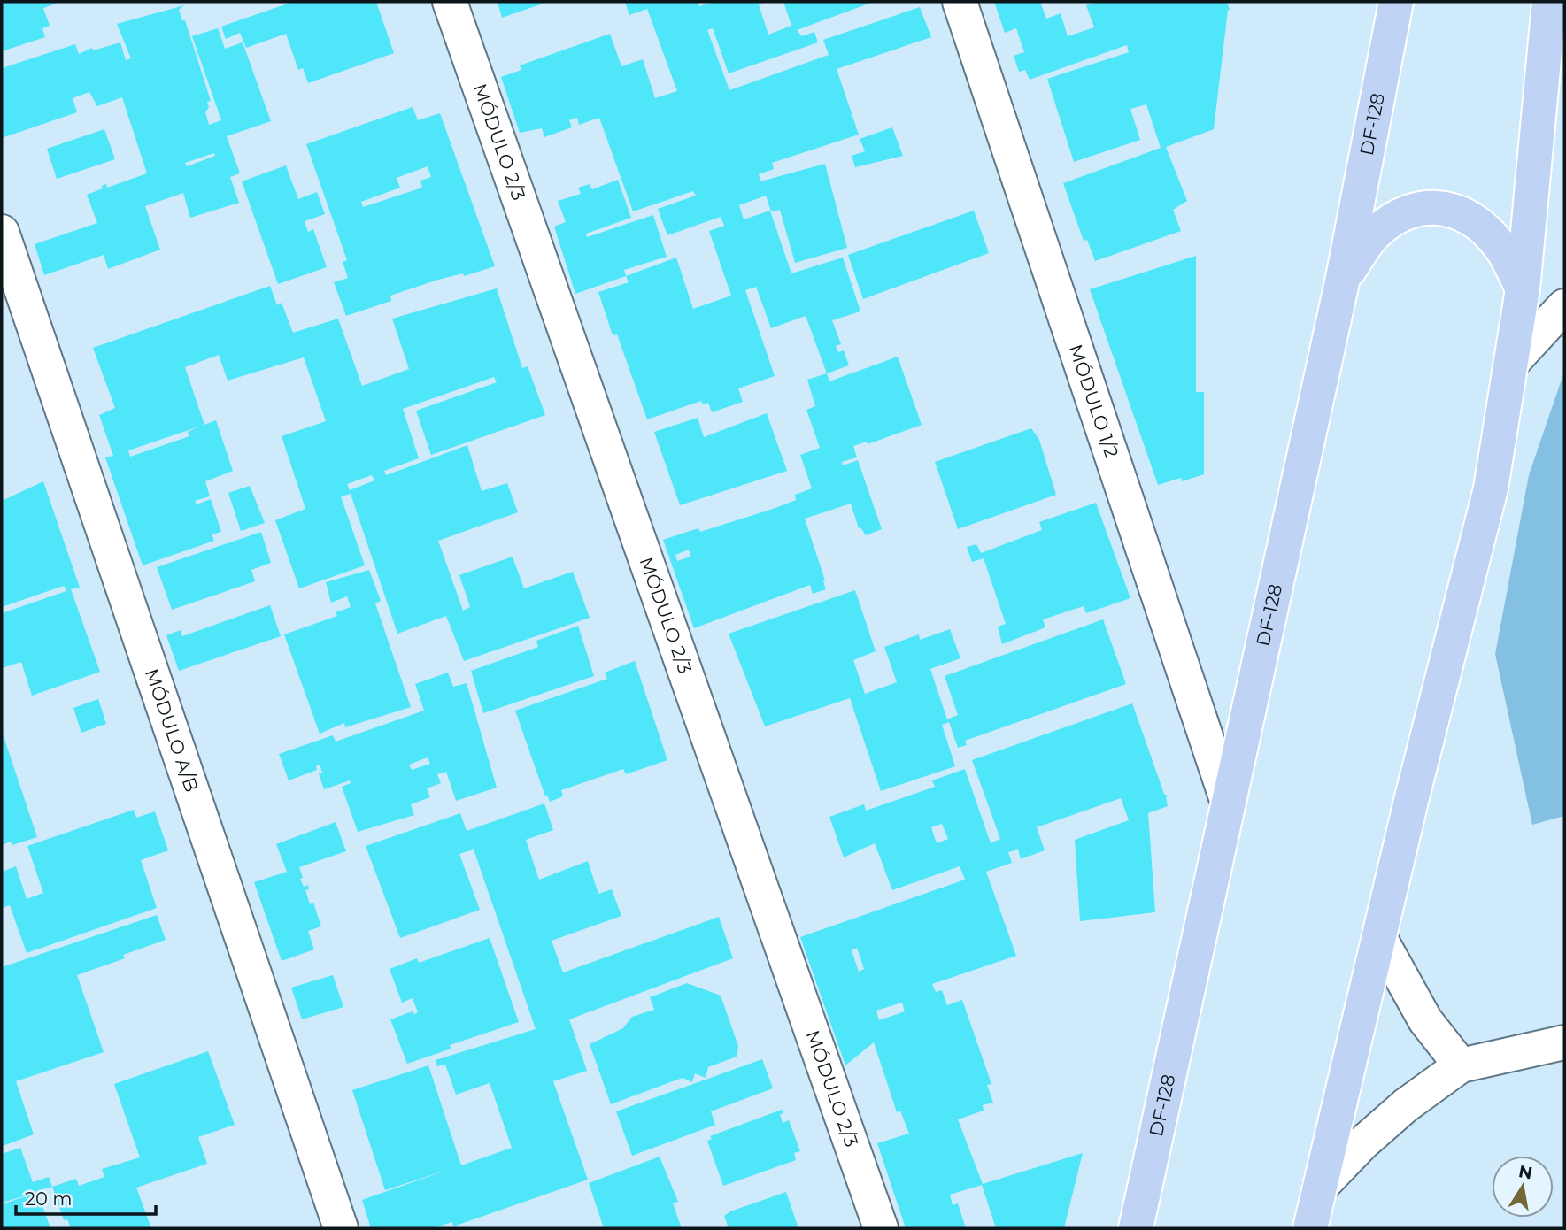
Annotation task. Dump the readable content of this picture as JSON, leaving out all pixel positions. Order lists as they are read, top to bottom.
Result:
{
  "streets": {
    "main road": ["DF-128"],
    "street": ["MÓDULO 2/3", "MÓDULO 1/2", "MÓDULO A/B"]
  },
  "crossings": [
    ["DF-128", "MÓDULO 1/2"]
  ],
  "scale_bar": "20 m",
  "north": "top"
}
